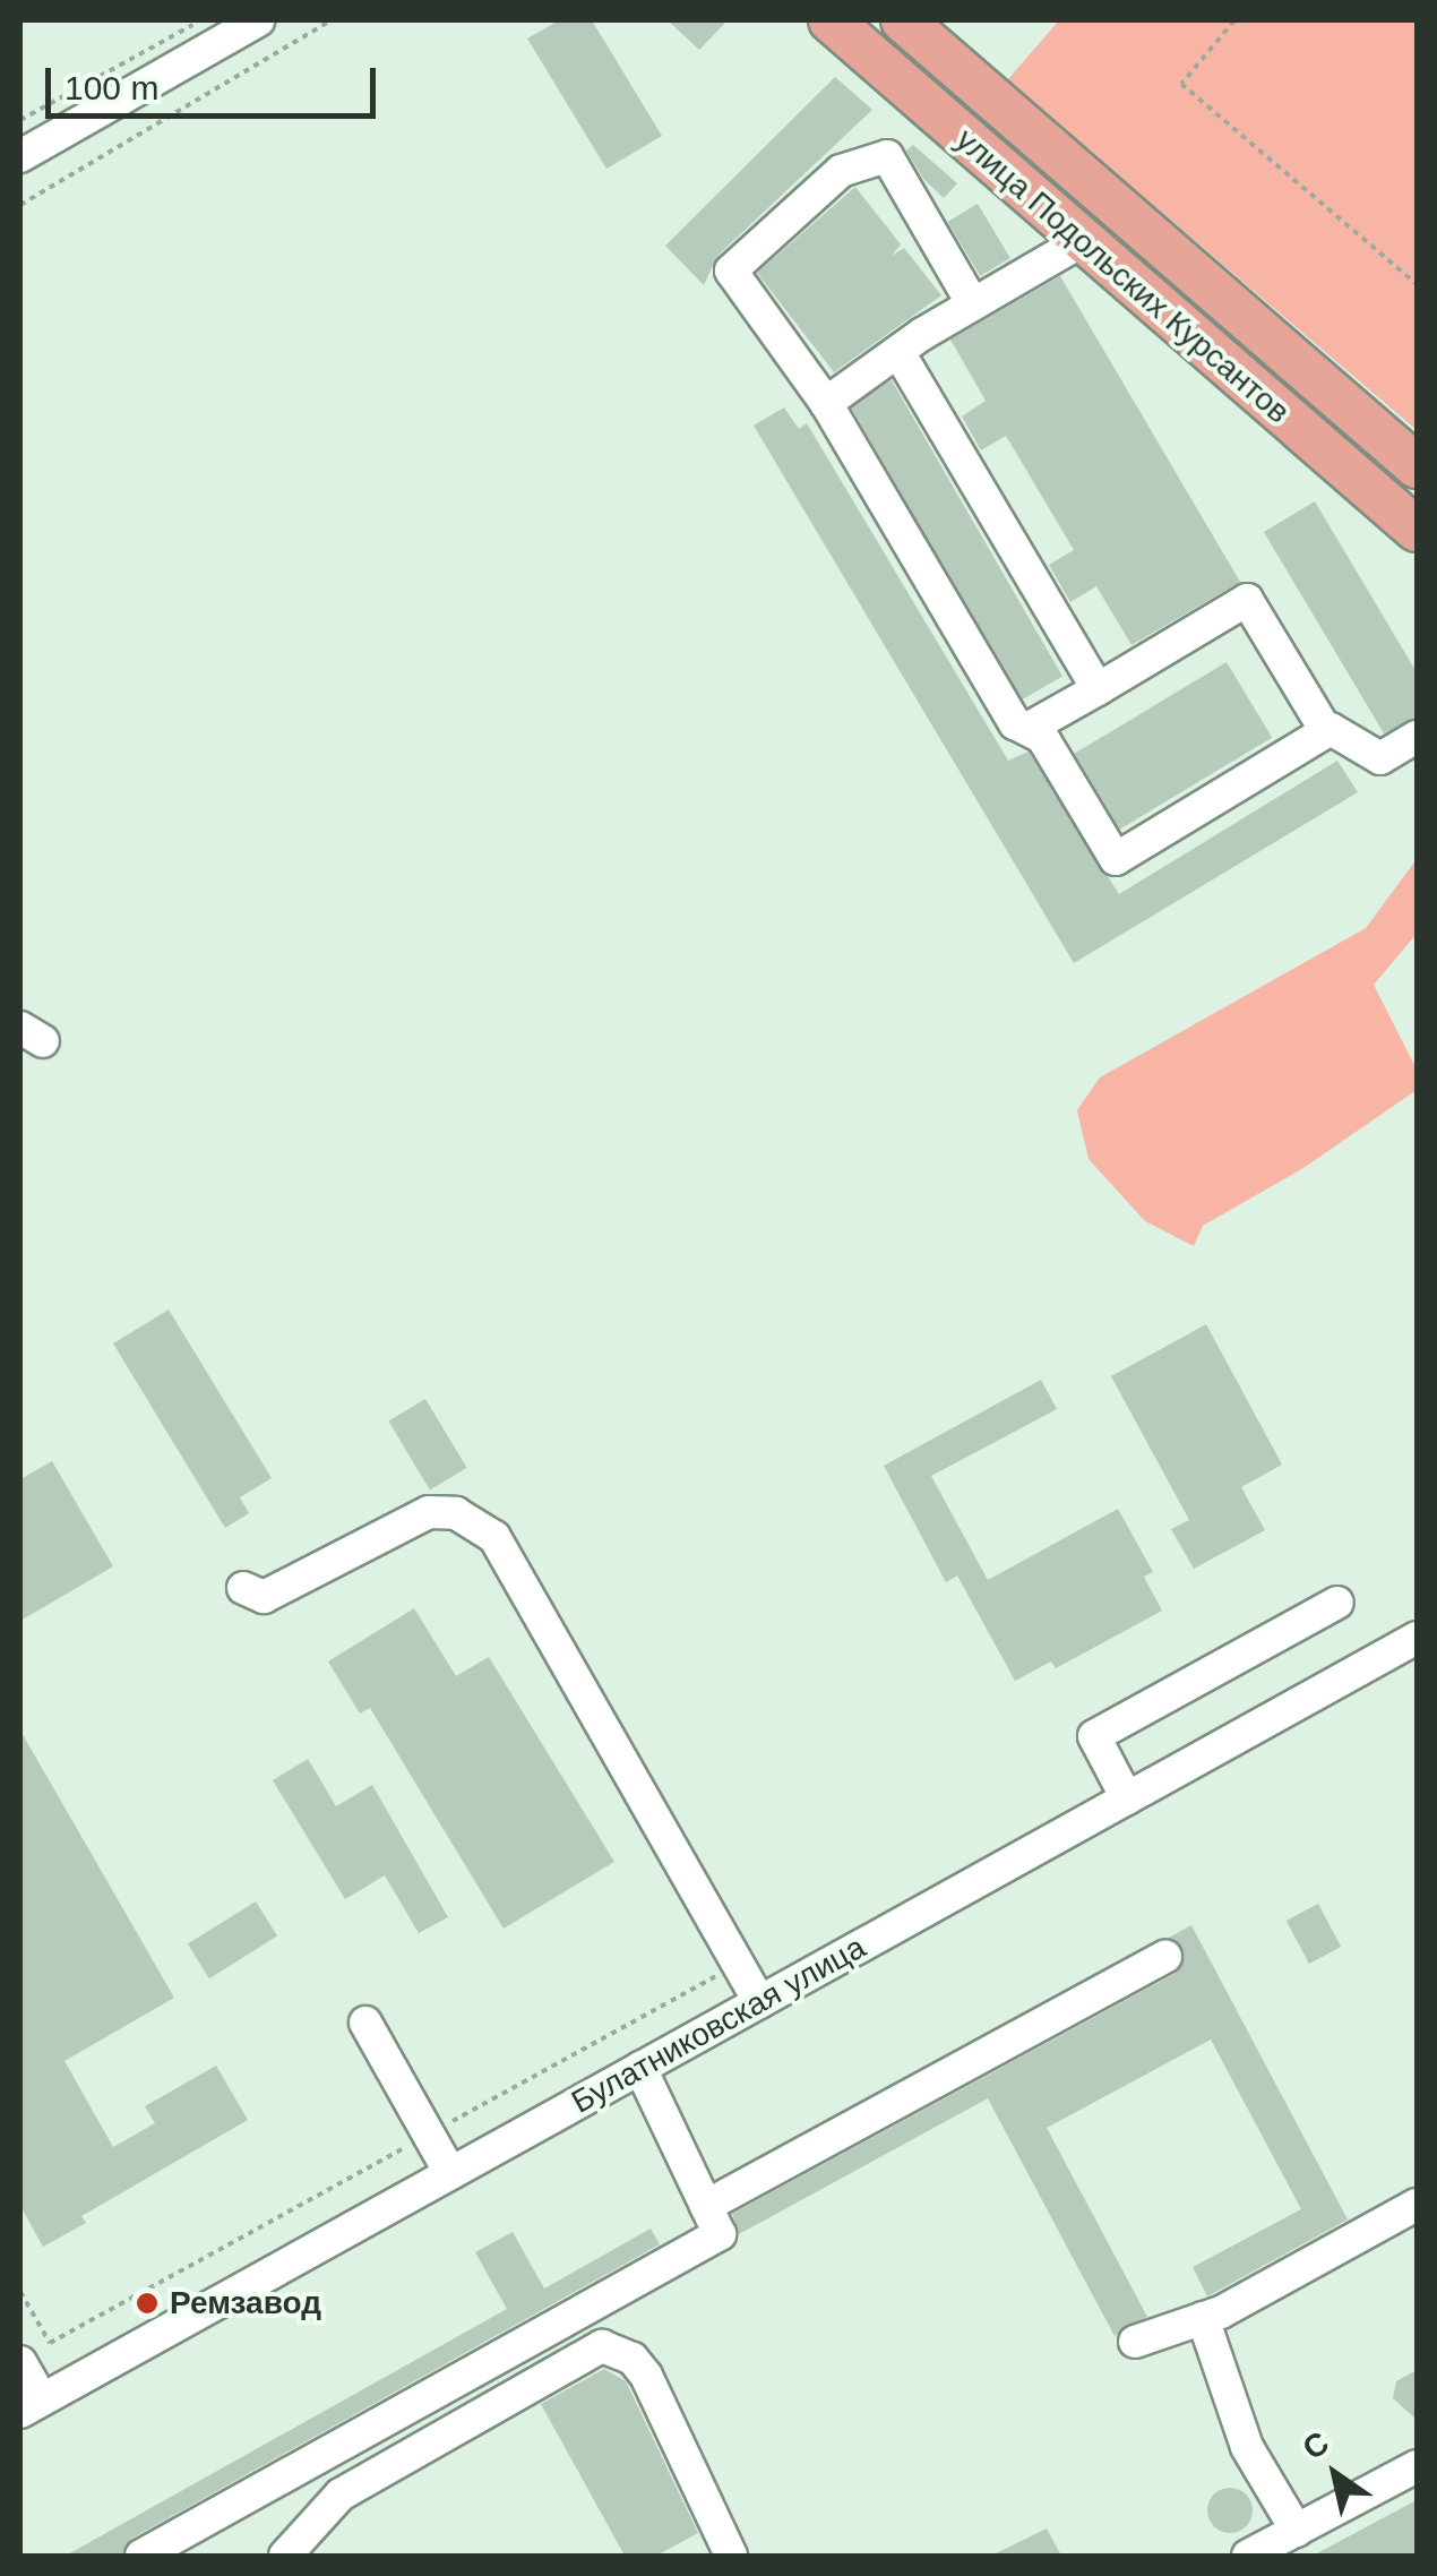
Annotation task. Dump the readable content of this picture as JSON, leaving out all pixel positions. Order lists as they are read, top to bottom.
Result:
{
  "streets": {
    "main road": ["улица Подольских Курсантов"],
    "street": ["Булатниковская улица"]
  },
  "places": ["Ремзавод"],
  "scale_bar": "100 m",
  "north": "top left"
}
